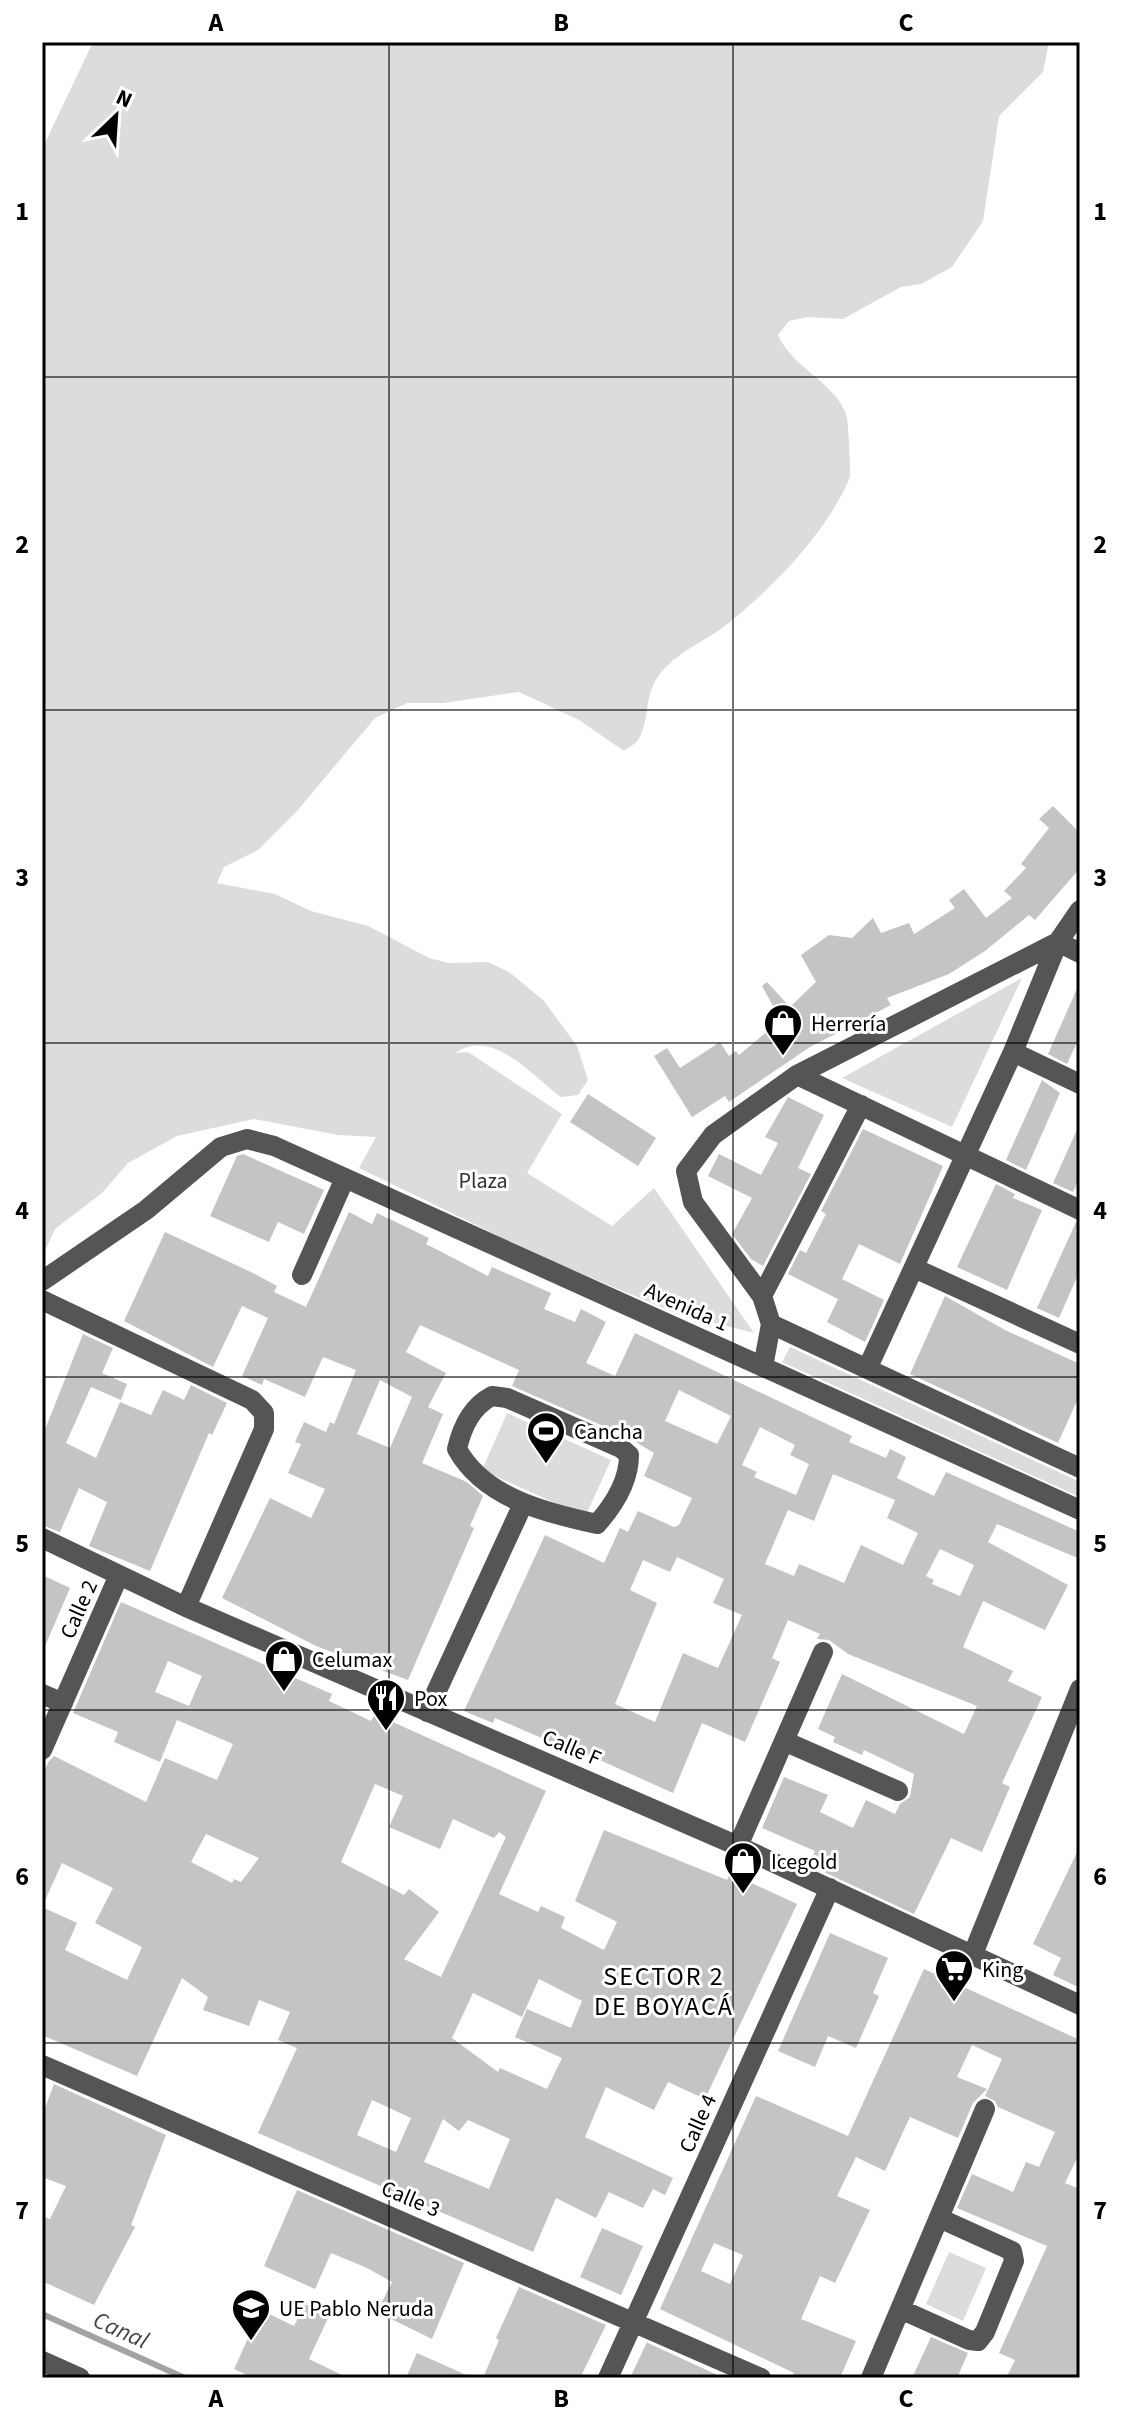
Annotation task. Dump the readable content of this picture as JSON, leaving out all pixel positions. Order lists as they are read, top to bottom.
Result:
{
  "streets": {
    "street": [
      "Avenida 1",
      "Calle 2",
      "Calle F",
      "Calle 4",
      "Calle 3"
    ]
  },
  "crossings": [
    ["Calle 2", "Calle F"],
    ["Calle F", "Calle 4"],
    ["Calle 4", "Calle 3"]
  ],
  "districts": ["SECTOR 2 DE BOYACÁ"],
  "water": ["Canal"],
  "parks": ["Plaza"],
  "places": {
    "shop": ["Herrería", "Celumax", "Icegold"],
    "sports": ["Cancha"],
    "restaurant": ["Pox"],
    "supermarket": ["King"],
    "school or university": ["UE Pablo Neruda"]
  },
  "north": "top right",
  "grid": {
    "columns": ["A", "B", "C"],
    "rows": [
      "1",
      "2",
      "3",
      "4",
      "5",
      "6",
      "7"
    ]
  }
}
